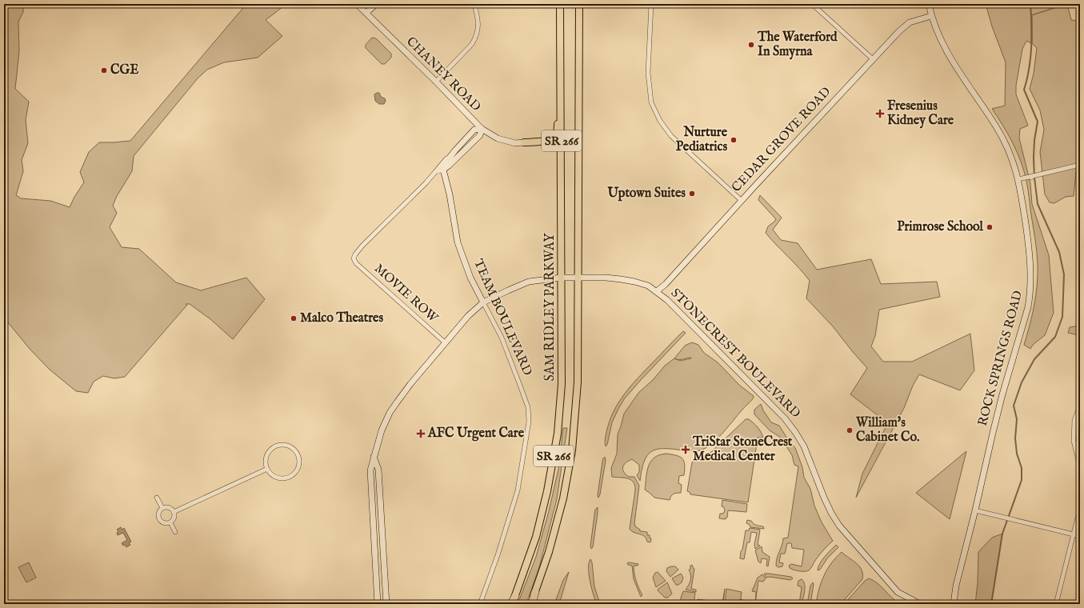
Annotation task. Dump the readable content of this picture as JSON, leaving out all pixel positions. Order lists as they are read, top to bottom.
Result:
{
  "streets": {
    "main road": ["SR 266", "SAM RIDLEY PARKWAY"],
    "street": [
      "CHANEY ROAD",
      "CEDAR GROVE ROAD",
      "MOVIE ROW",
      "TEAM BOULEVARD",
      "STONECREST BOULEVARD",
      "ROCK SPRINGS ROAD"
    ]
  },
  "crossings": [
    ["CEDAR GROVE ROAD", "STONECREST BOULEVARD"],
    ["CEDAR GROVE ROAD", "ROCK SPRINGS ROAD"],
    ["SR 266", "STONECREST BOULEVARD"],
    ["MOVIE ROW", "STONECREST BOULEVARD"],
    ["SAM RIDLEY PARKWAY", "STONECREST BOULEVARD"],
    ["TEAM BOULEVARD", "STONECREST BOULEVARD"]
  ],
  "places": {
    "other": [
      "The Waterford In Smyrna",
      "CGE",
      "Nurture Pediatrics",
      "Uptown Suites",
      "Primrose School",
      "Malco Theatres",
      "William's Cabinet Co."
    ],
    "health": ["Fresenius Kidney Care", "AFC Urgent Care", "TriStar StoneCrest Medical Center"]
  }
}
